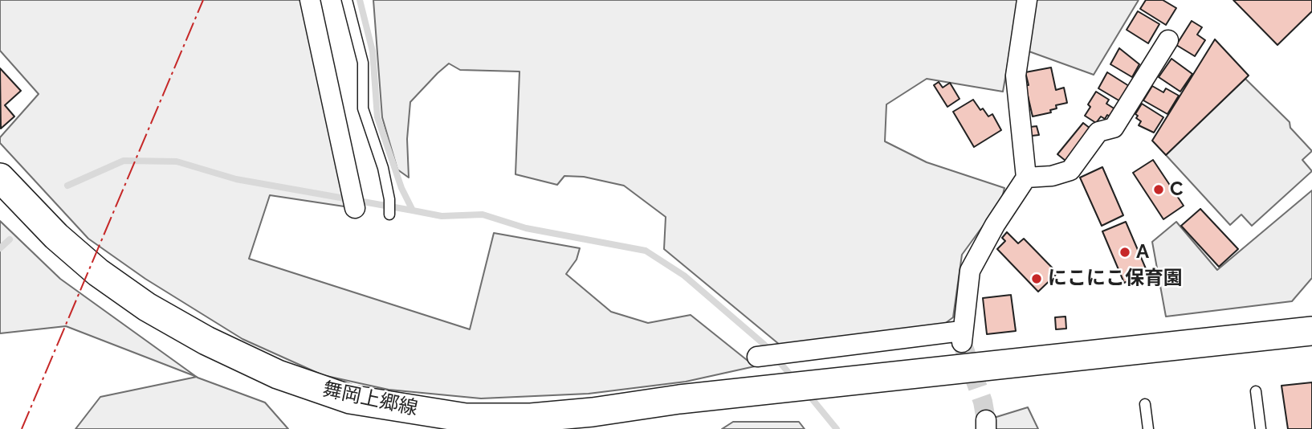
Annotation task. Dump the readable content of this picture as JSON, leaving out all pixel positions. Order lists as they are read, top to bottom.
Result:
{
  "streets": {
    "street": ["舞岡上郷線"]
  },
  "places": ["C", "A", "にこにこ保育園"]
}
